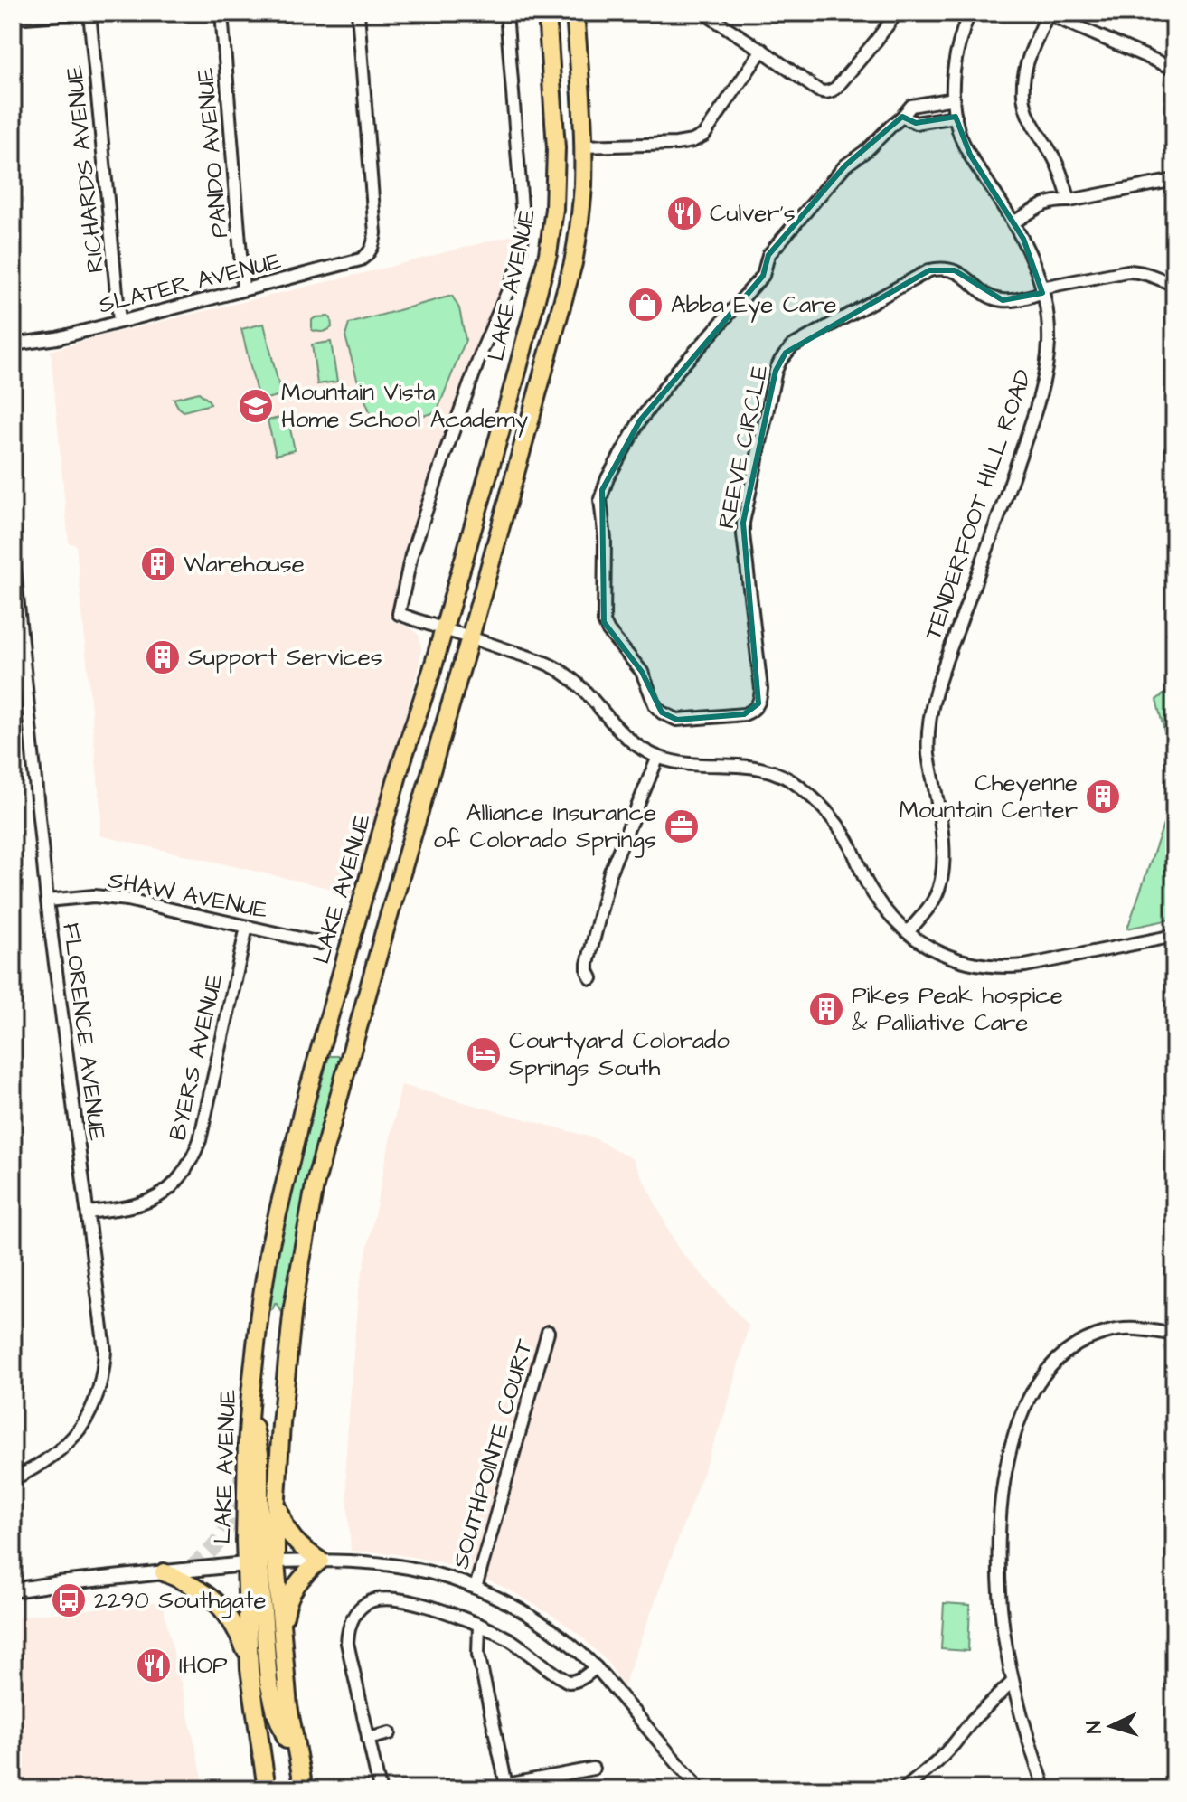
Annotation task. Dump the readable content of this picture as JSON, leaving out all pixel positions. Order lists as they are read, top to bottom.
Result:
{
  "streets": {
    "main road": ["LAKE AVENUE"],
    "street": [
      "PANDO AVENUE",
      "RICHARDS AVENUE",
      "SLATER AVENUE",
      "REEVE CIRCLE",
      "TENDERFOOT HILL ROAD",
      "SHAW AVENUE",
      "FLORENCE AVENUE",
      "BYERS AVENUE",
      "SOUTHPOINTE COURT"
    ]
  },
  "crossings": [
    ["PANDO AVENUE", "SLATER AVENUE"],
    ["RICHARDS AVENUE", "SLATER AVENUE"],
    ["REEVE CIRCLE", "TENDERFOOT HILL ROAD"],
    ["SHAW AVENUE", "FLORENCE AVENUE"],
    ["SHAW AVENUE", "BYERS AVENUE"],
    ["FLORENCE AVENUE", "BYERS AVENUE"]
  ],
  "places": {
    "restaurant": ["Culver's", "IHOP"],
    "shop": ["Abba Eye Care"],
    "school or university": ["Mountain Vista Home School Academy"],
    "building": [
      "Warehouse",
      "Support Services",
      "Cheyenne Mountain Center",
      "Pikes Peak hospice & Palliative Care"
    ],
    "office": ["Alliance Insurance of Colorado Springs"],
    "hotel": ["Courtyard Colorado Springs South"],
    "bus stop": ["2290 Southgate"]
  },
  "north": "left"
}
